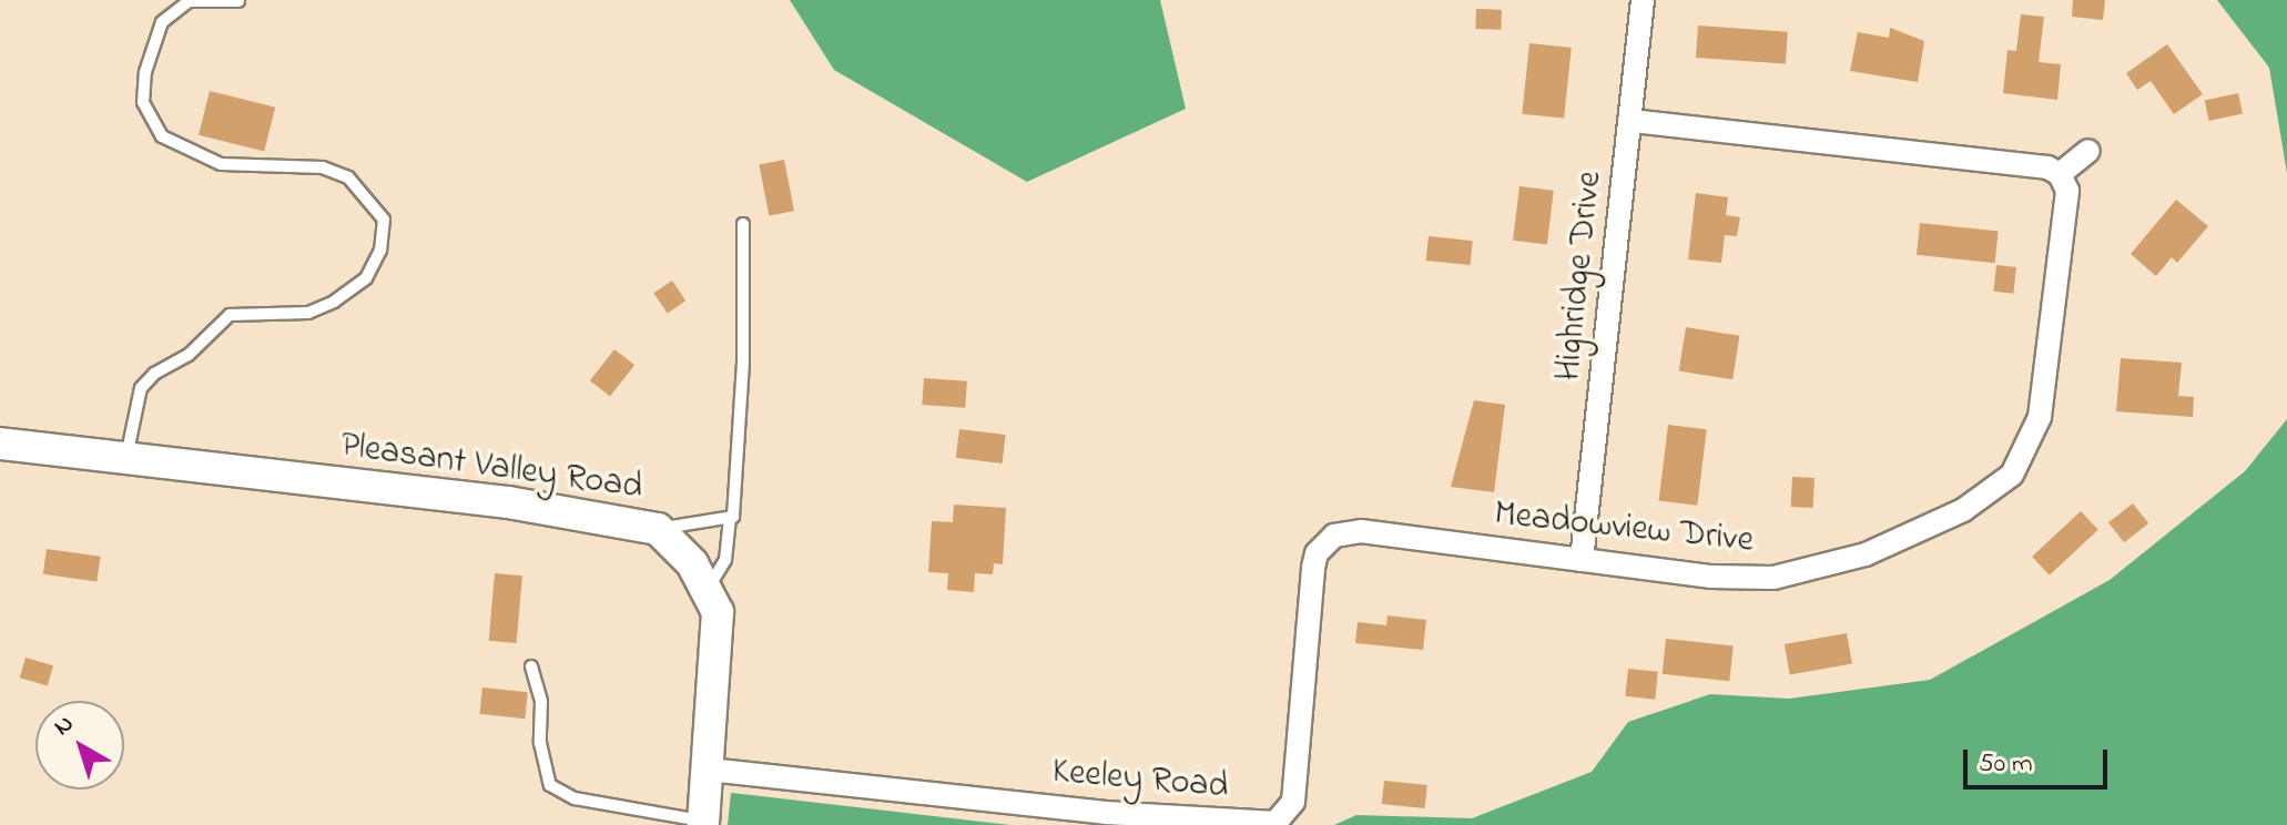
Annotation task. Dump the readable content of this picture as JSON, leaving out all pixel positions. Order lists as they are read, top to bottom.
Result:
{
  "streets": {
    "street": [
      "Highridge Drive",
      "Pleasant Valley Road",
      "Meadowview Drive",
      "Keeley Road"
    ]
  },
  "crossings": [
    ["Highridge Drive", "Meadowview Drive"],
    ["Pleasant Valley Road", "Keeley Road"],
    ["Meadowview Drive", "Keeley Road"]
  ],
  "scale_bar": "50 m",
  "north": "top left"
}
